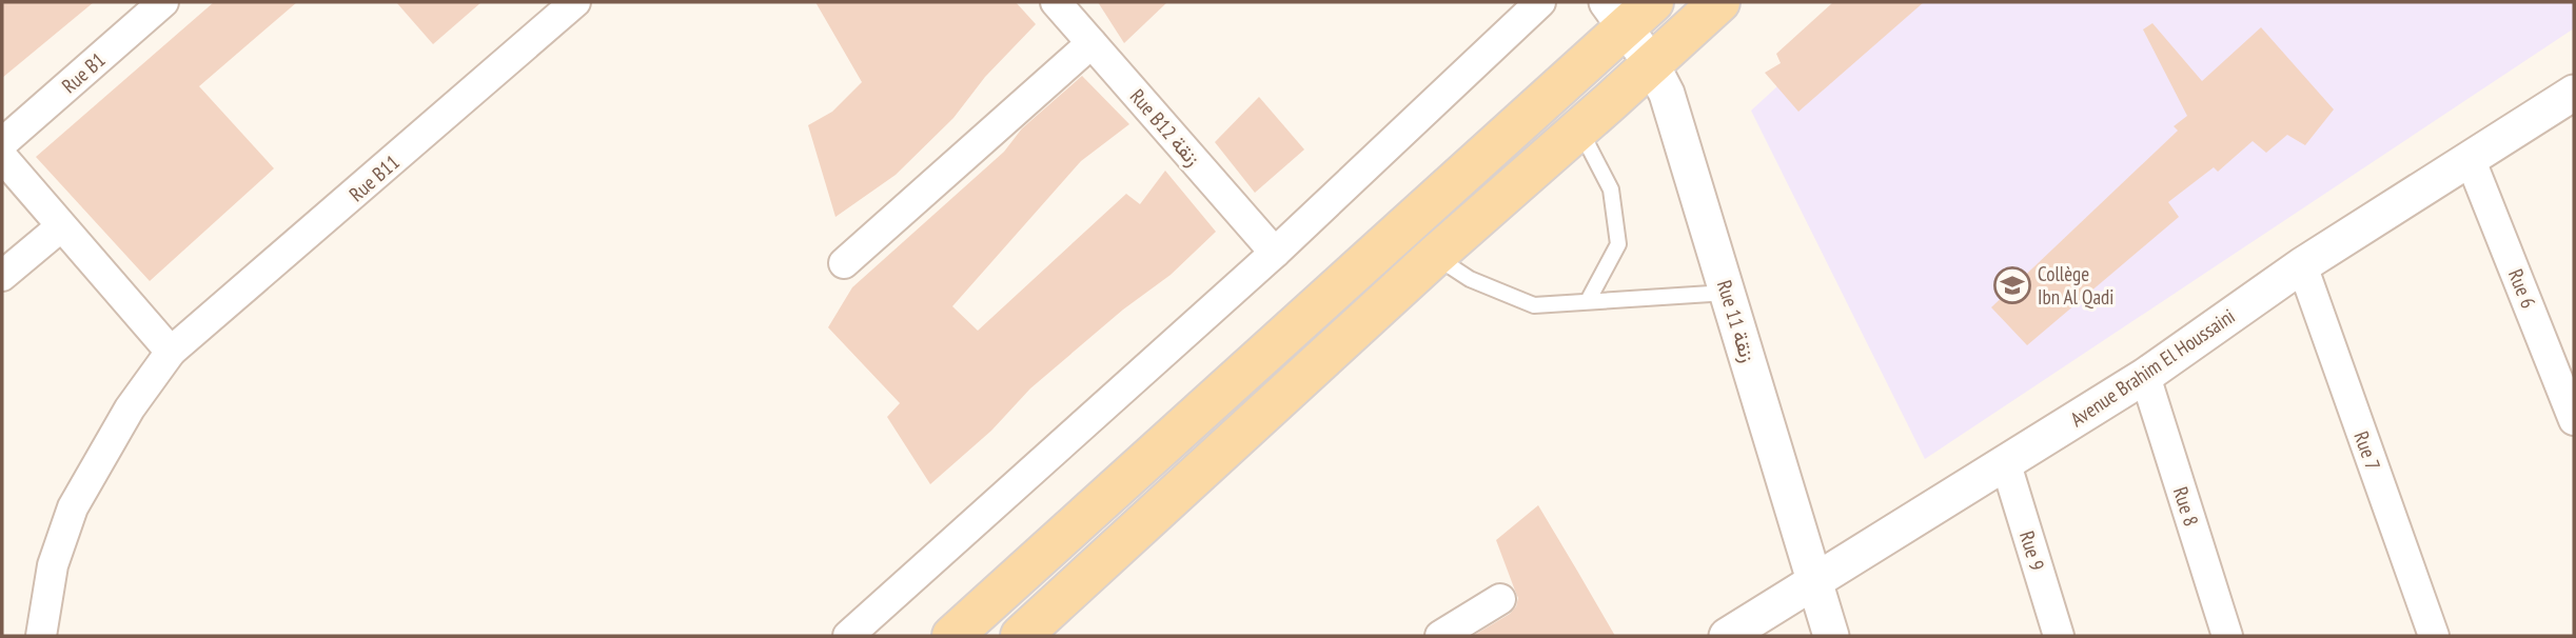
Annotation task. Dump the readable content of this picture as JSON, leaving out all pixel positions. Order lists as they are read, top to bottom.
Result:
{
  "streets": {
    "street": [
      "Rue B1",
      "Rue B12 زنقة",
      "Rue B11",
      "Rue 6",
      "Rue 11 زنقة",
      "Avenue Brahim El Houssaini",
      "Rue 7",
      "Rue 8",
      "Rue 9"
    ]
  },
  "crossings": [
    ["Rue 6", "Avenue Brahim El Houssaini"],
    ["Rue 11 زنقة", "Avenue Brahim El Houssaini"],
    ["Avenue Brahim El Houssaini", "Rue 7"],
    ["Avenue Brahim El Houssaini", "Rue 8"],
    ["Avenue Brahim El Houssaini", "Rue 9"]
  ],
  "places": {
    "school or university": ["Collège Ibn Al Qadi"]
  }
}
